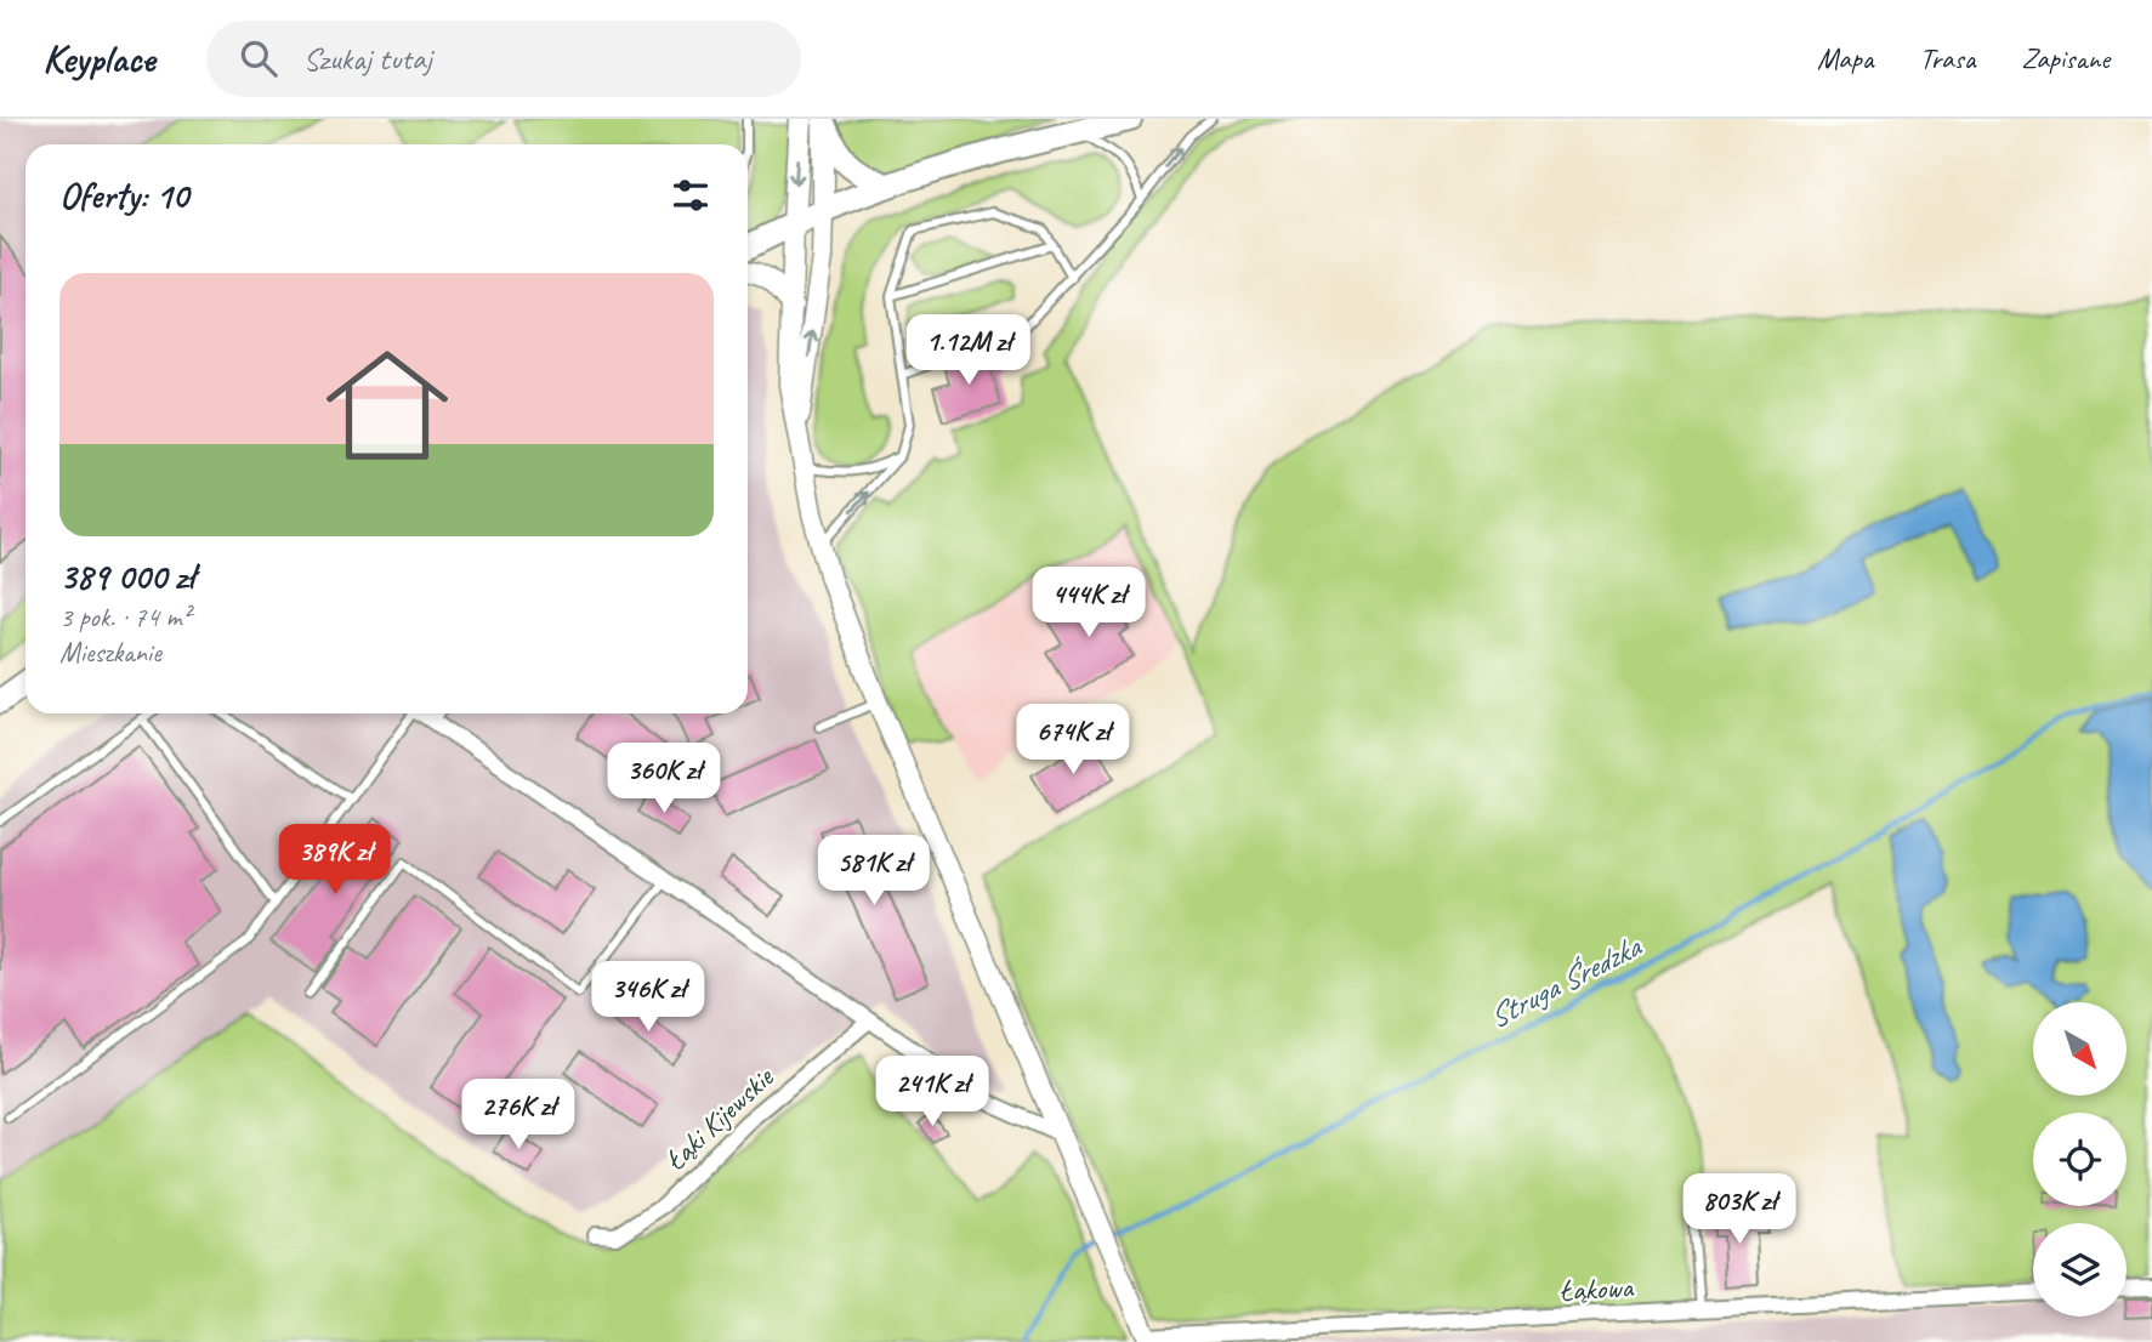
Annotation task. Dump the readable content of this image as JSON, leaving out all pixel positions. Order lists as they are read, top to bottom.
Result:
{
  "streets": {
    "street": ["Łąki Kijewskie", "Łąkowa"]
  },
  "water": ["Struga Średzka"],
  "north": "bottom right",
  "page": {
    "header": "Keyplace",
    "search": "Szukaj tutaj",
    "nav": ["Mapa", "Trasa", "Zapisane"],
    "heading": "Oferty: 10",
    "list": [
      {
        "name": "389 000 zł",
        "note": "3 pok. · 74 m² · Mieszkanie"
      }
    ],
    "price": [
      "1.12M zł",
      "444K zł",
      "674K zł",
      "360K zł",
      "389K zł",
      "581K zł",
      "346K zł",
      "241K zł",
      "276K zł",
      "803K zł"
    ]
  }
}
